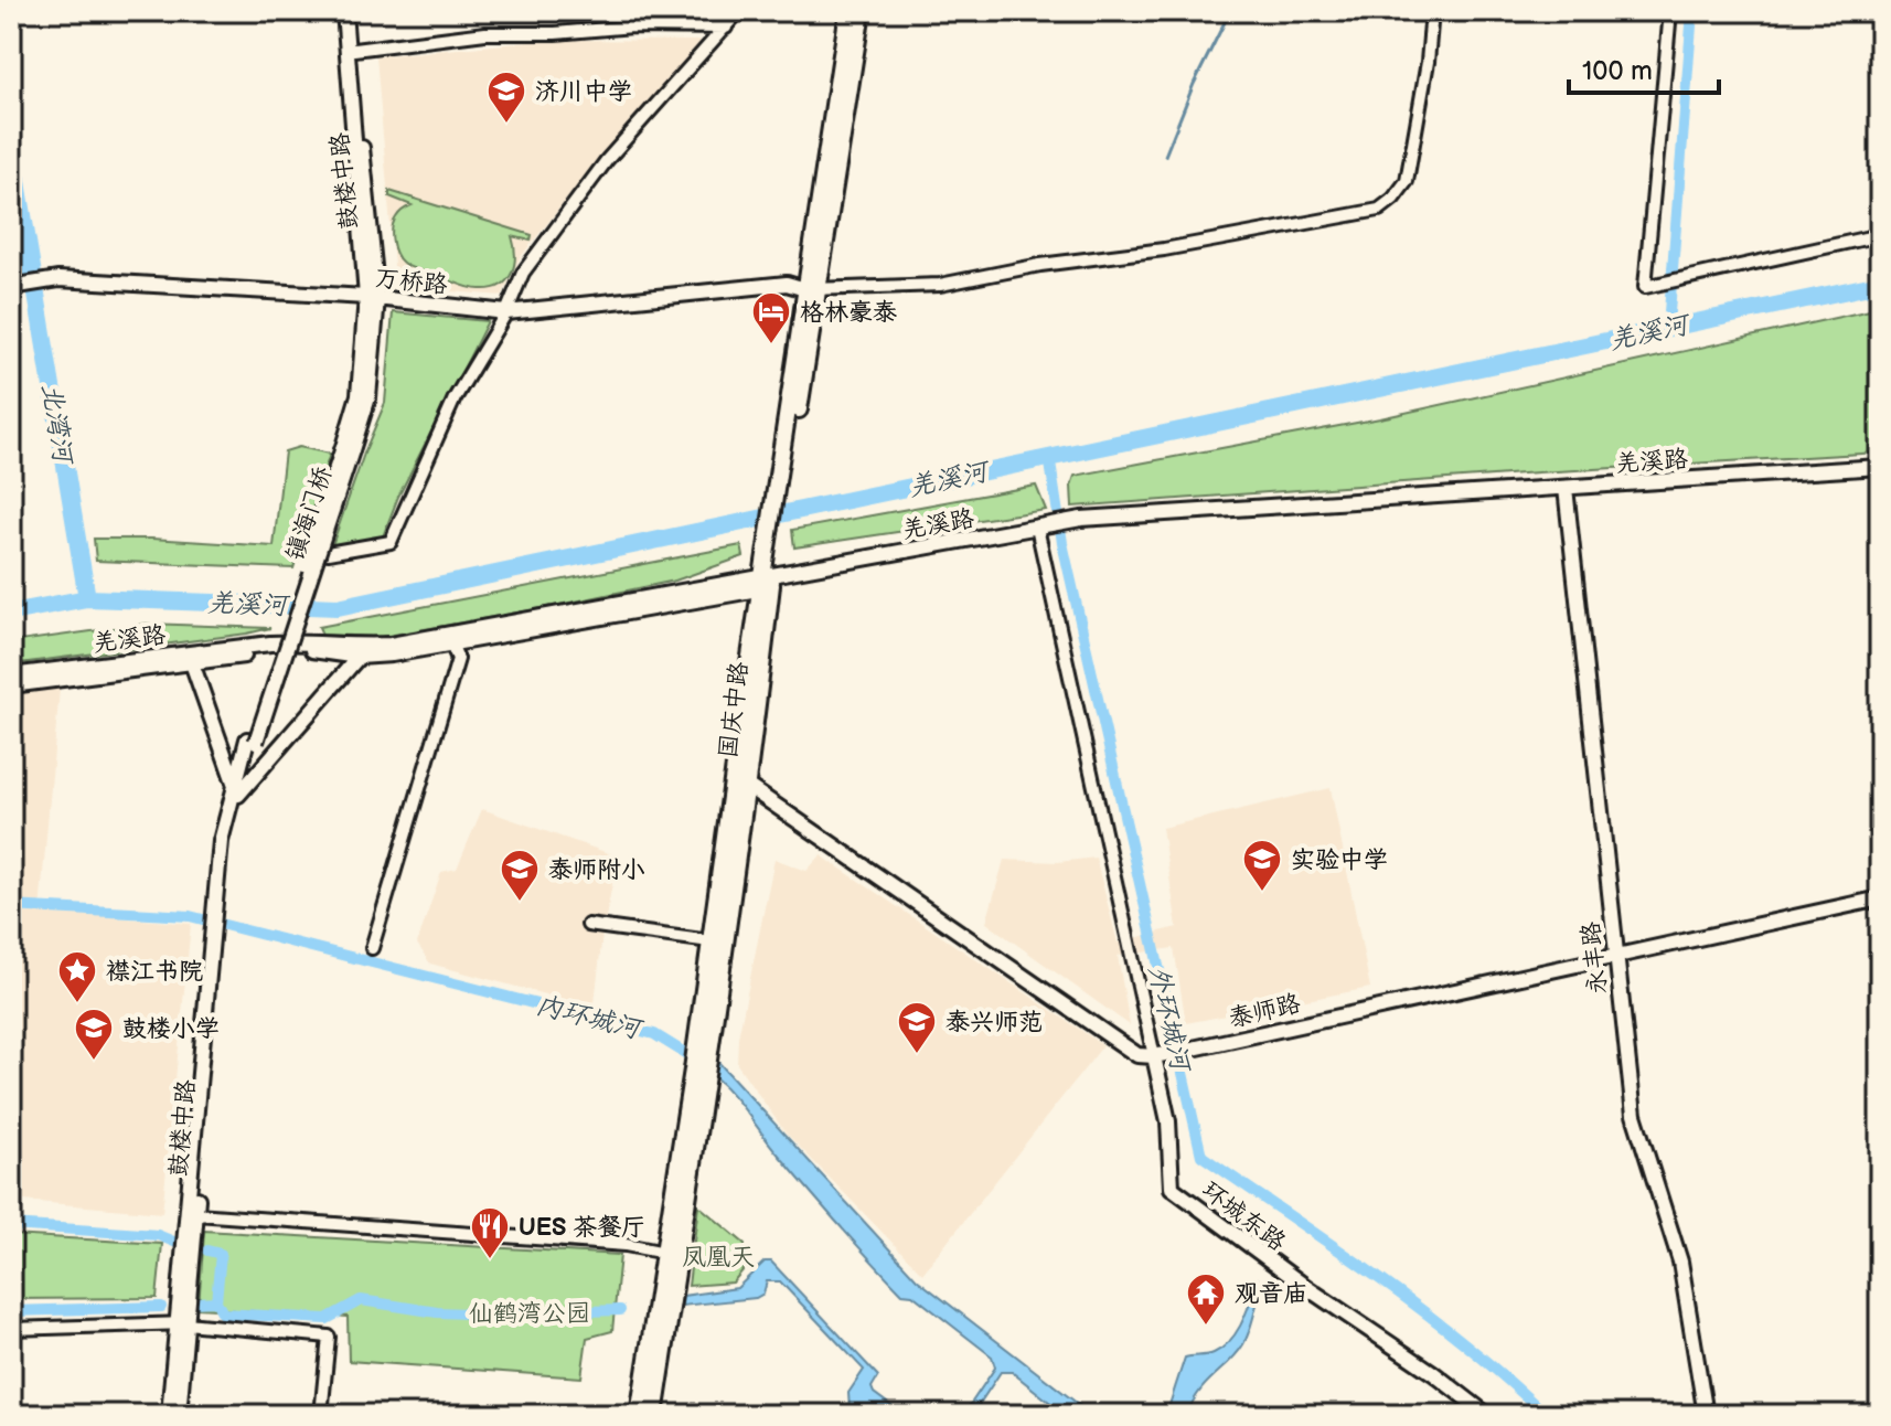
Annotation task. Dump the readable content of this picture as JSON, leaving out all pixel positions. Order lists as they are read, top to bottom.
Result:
{
  "streets": {
    "main road": ["国庆中路"],
    "street": [
      "鼓楼中路",
      "万桥路",
      "羌溪路",
      "镇海门桥",
      "永丰路",
      "泰师路",
      "环城东路"
    ]
  },
  "crossings": [
    ["鼓楼中路", "万桥路"],
    ["鼓楼中路", "镇海门桥"],
    ["万桥路", "国庆中路"],
    ["羌溪路", "国庆中路"],
    ["羌溪路", "永丰路"],
    ["永丰路", "泰师路"],
    ["泰师路", "环城东路"]
  ],
  "water": [
    "羌溪河",
    "北湾河",
    "内环城河",
    "外环城河"
  ],
  "parks": ["凤凰天", "仙鹤湾公园"],
  "places": {
    "school or university": [
      "济川中学",
      "实验中学",
      "泰师附小",
      "泰兴师范",
      "鼓楼小学"
    ],
    "hotel": ["格林豪泰"],
    "place": ["襟江书院"],
    "restaurant": ["UES 茶餐厅"],
    "temple": ["观音庙"]
  },
  "scale_bar": "100 m"
}
